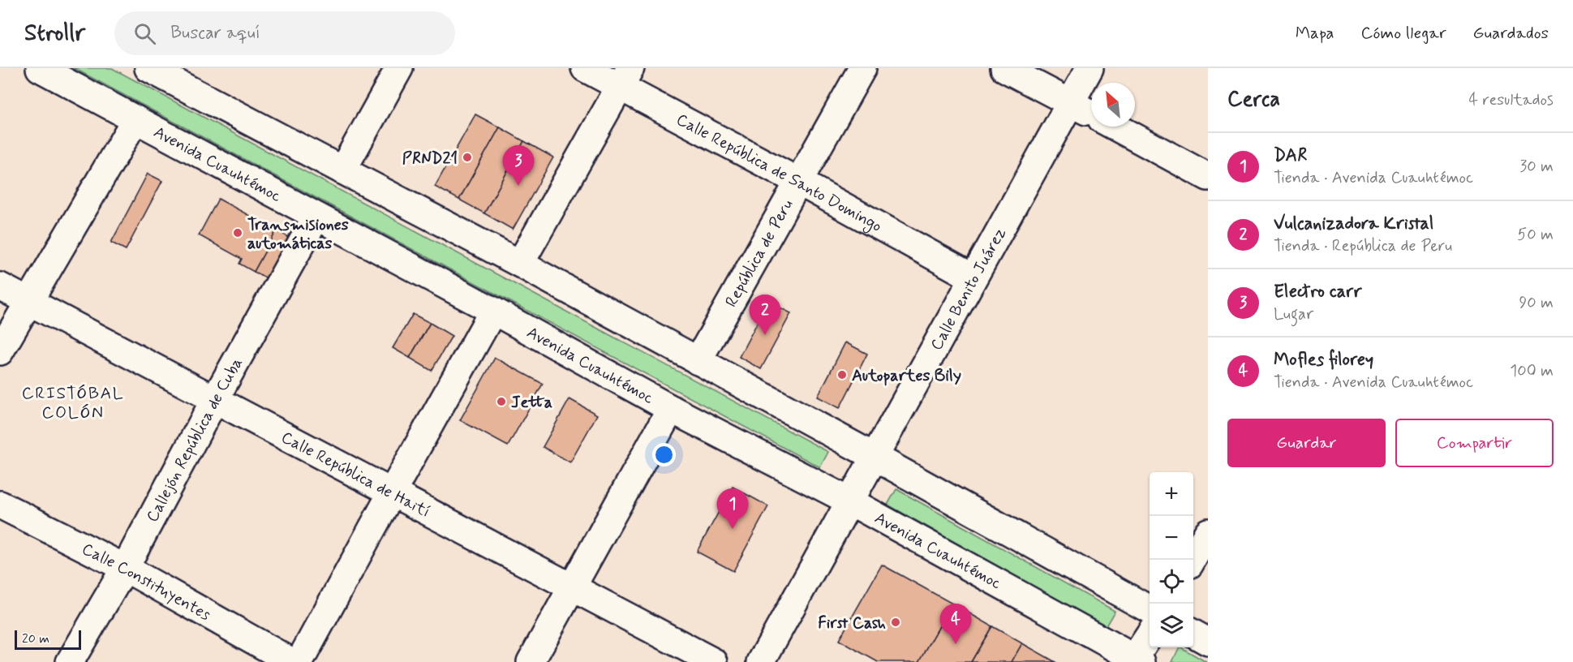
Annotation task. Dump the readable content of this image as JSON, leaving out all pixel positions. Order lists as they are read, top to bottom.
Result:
{
  "streets": {
    "street": [
      "Avenida Cuauhtémoc",
      "Calle República de Santo Domingo",
      "República de Peru",
      "Calle Benito Juárez",
      "Callejón República de Cuba",
      "Calle República de Haití",
      "Calle Constituyentes"
    ]
  },
  "crossings": [
    ["Avenida Cuauhtémoc", "Calle Benito Juárez"],
    ["Avenida Cuauhtémoc", "Callejón República de Cuba"],
    ["Calle República de Santo Domingo", "República de Peru"],
    ["Calle República de Santo Domingo", "Calle Benito Juárez"],
    ["Callejón República de Cuba", "Calle República de Haití"],
    ["Callejón República de Cuba", "Calle Constituyentes"]
  ],
  "districts": ["CRISTÓBAL COLÓN"],
  "places": [
    "PRND21",
    "Transmisiones automáticas",
    "Autopartes Bily",
    "Jetta",
    "First Cash"
  ],
  "scale_bar": "20 m",
  "north": "top left",
  "page": {
    "header": "Strollr",
    "search": "Buscar aquí",
    "nav": ["Mapa", "Cómo llegar", "Guardados"],
    "heading": ["Cerca", "4 resultados"],
    "list": [
      {
        "mark": "1",
        "name": "DAR",
        "note": "Tienda · Avenida Cuauhtémoc",
        "value": "30 m"
      },
      {
        "mark": "2",
        "name": "Vulcanizadora Kristal",
        "note": "Tienda · República de Peru",
        "value": "50 m"
      },
      {
        "mark": "3",
        "name": "Electro carr",
        "note": "Lugar",
        "value": "90 m"
      },
      {
        "mark": "4",
        "name": "Mofles filorey",
        "note": "Tienda · Avenida Cuauhtémoc",
        "value": "100 m"
      }
    ],
    "pins": [
      "3",
      "2",
      "1",
      "4"
    ],
    "buttons": ["Guardar", "Compartir"],
    "map_buttons": ["+", "−"],
    "scale": "20 m"
  }
}
